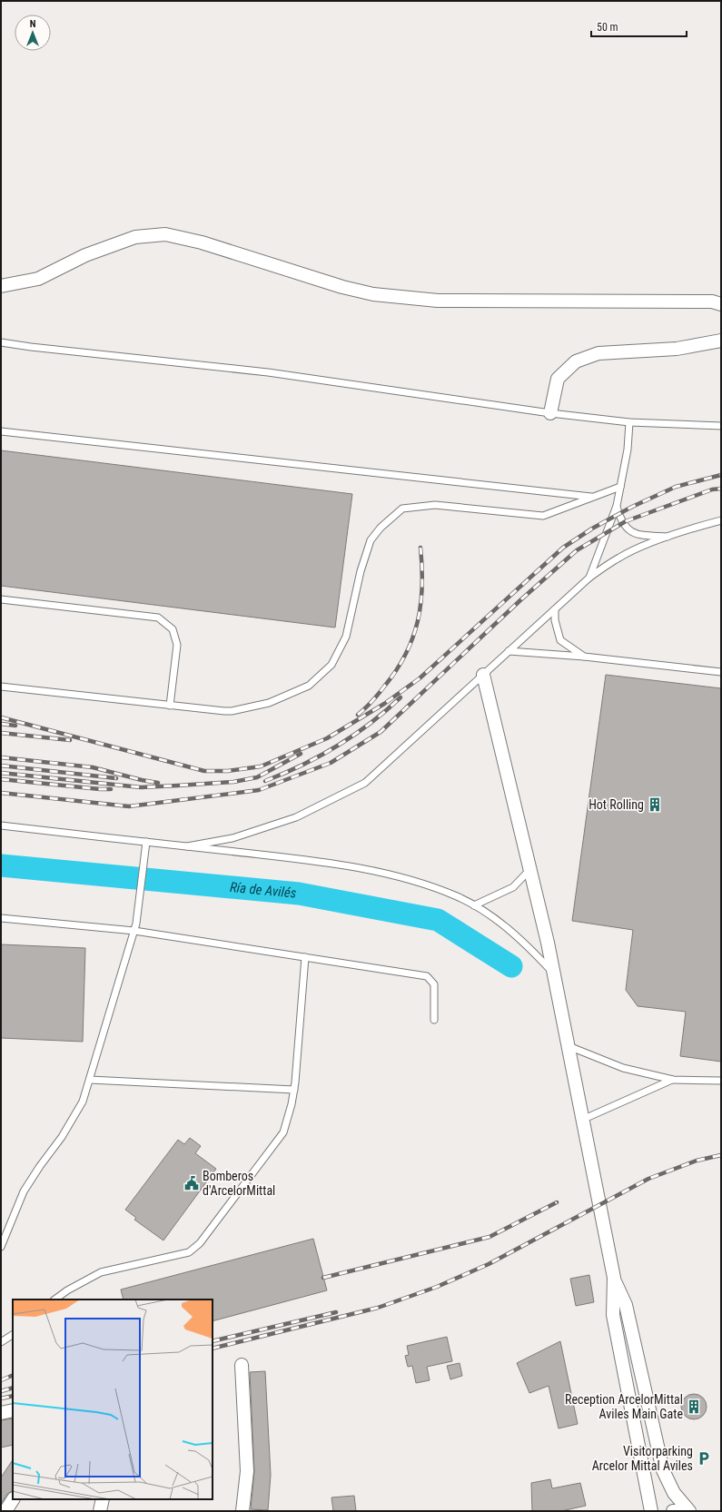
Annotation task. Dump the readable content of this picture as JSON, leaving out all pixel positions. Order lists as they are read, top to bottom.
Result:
{
  "water": ["Ría de Avilés"],
  "places": {
    "building": ["Hot Rolling", "Reception ArcelorMittal Aviles Main Gate"],
    "public building": ["Bomberos d'ArcelorMittal"],
    "parking": ["Visitorparking Arcelor Mittal Aviles"]
  },
  "scale_bar": "50 m",
  "north": "top"
}
